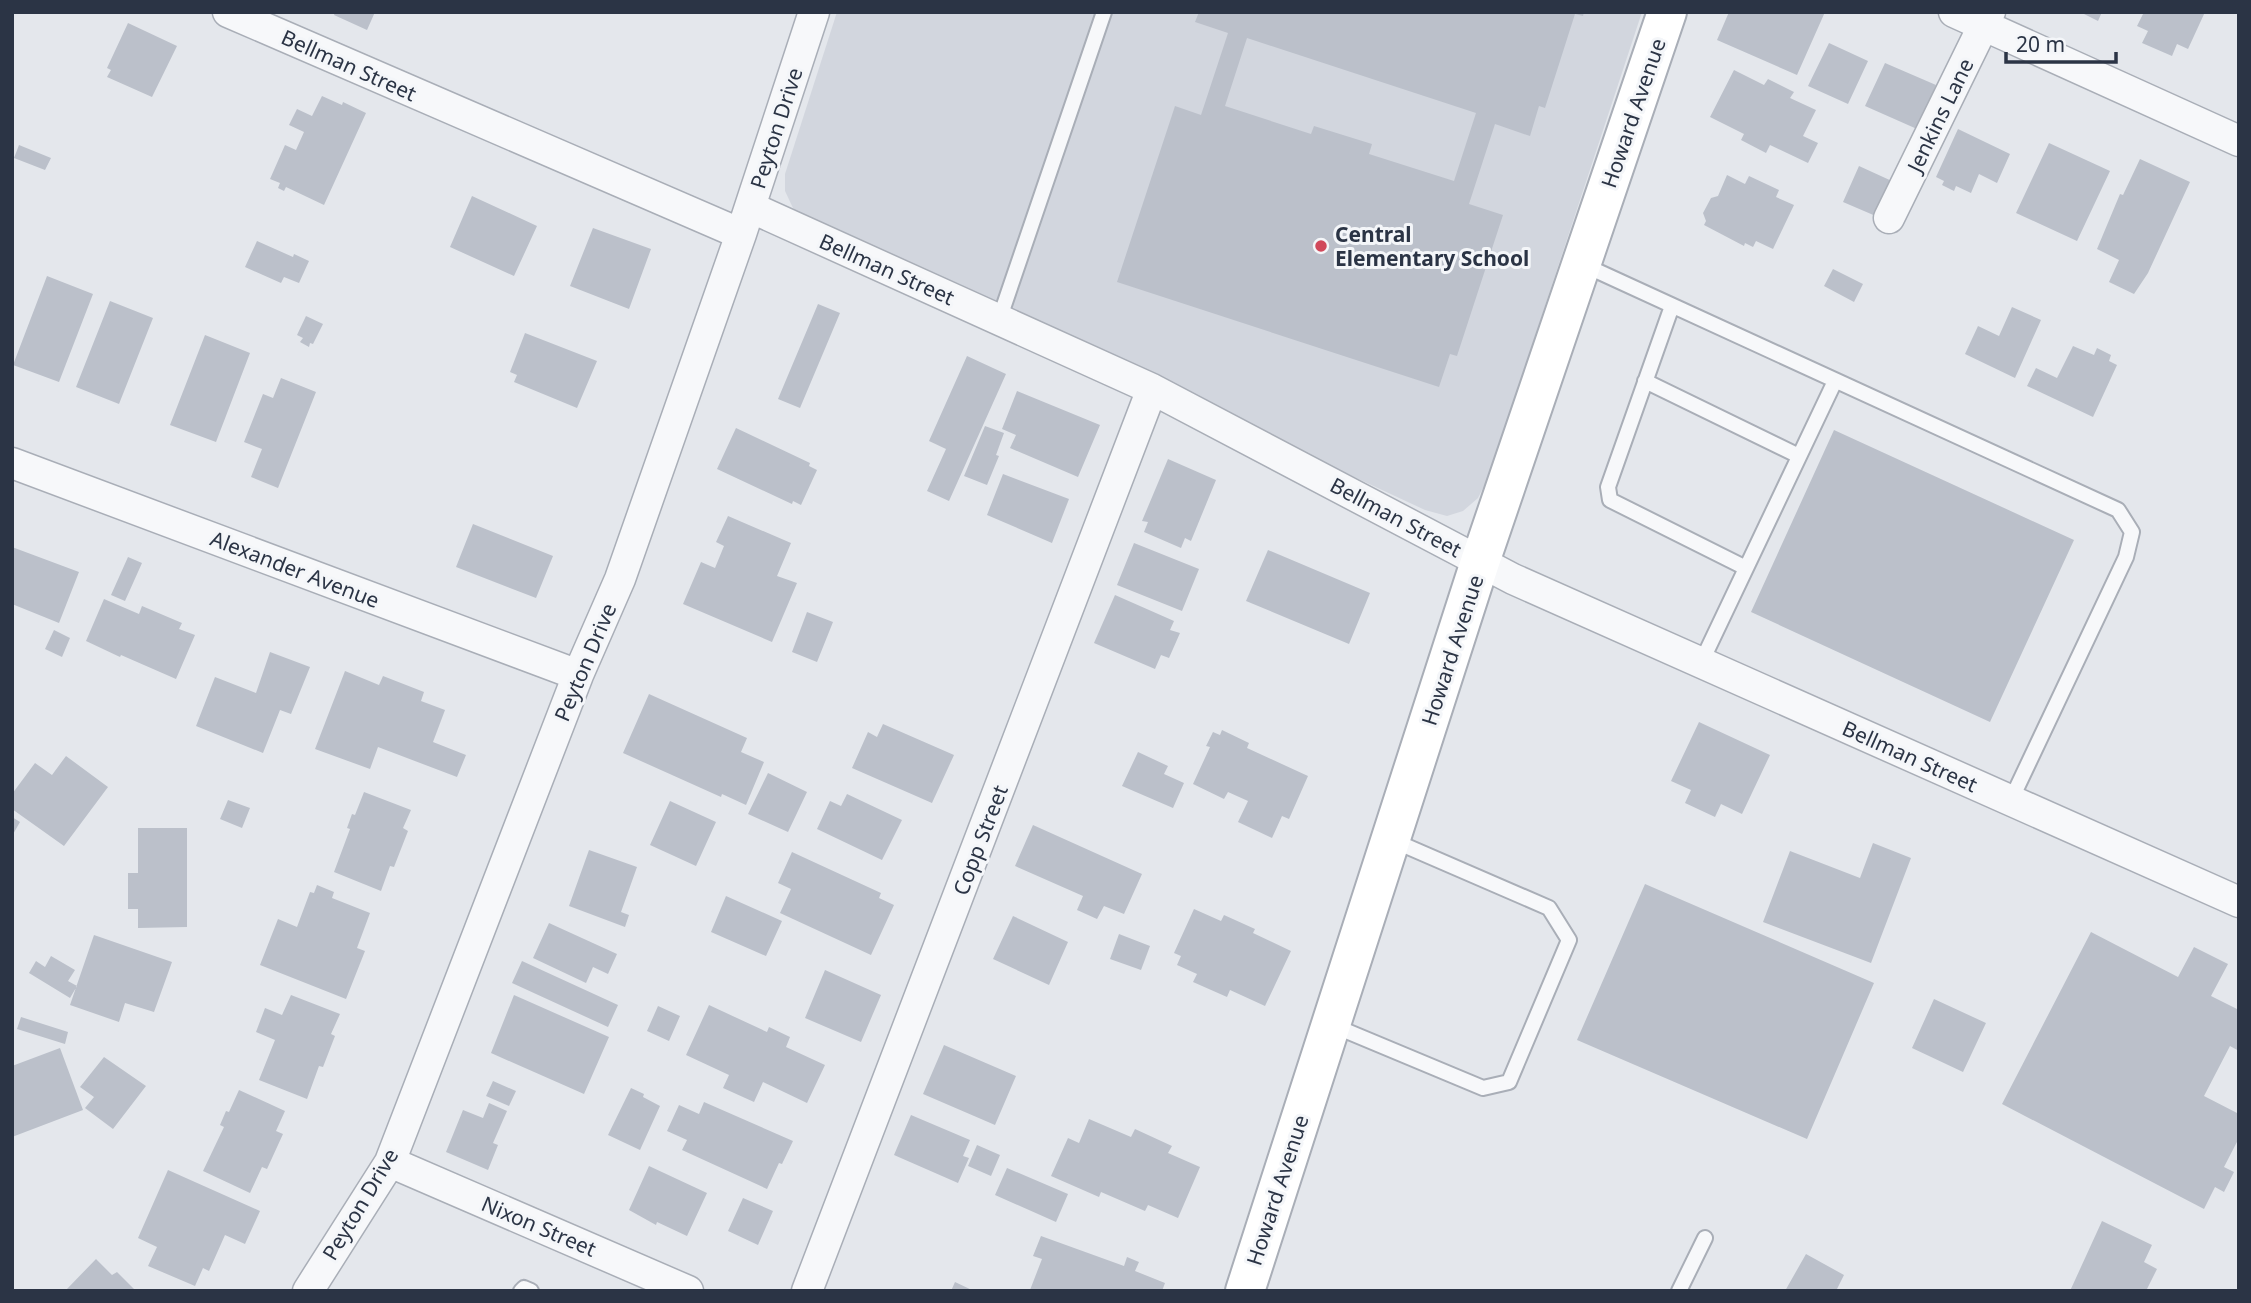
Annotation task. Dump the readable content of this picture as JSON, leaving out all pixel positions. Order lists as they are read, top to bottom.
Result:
{
  "streets": {
    "main road": ["Howard Avenue"],
    "street": [
      "Bellman Street",
      "Jenkins Lane",
      "Peyton Drive",
      "Alexander Avenue",
      "Copp Street",
      "Nixon Street"
    ]
  },
  "crossings": [
    ["Bellman Street", "Howard Avenue"],
    ["Bellman Street", "Peyton Drive"],
    ["Bellman Street", "Copp Street"],
    ["Peyton Drive", "Alexander Avenue"],
    ["Peyton Drive", "Nixon Street"]
  ],
  "places": ["Central Elementary School"],
  "scale_bar": "20 m"
}
